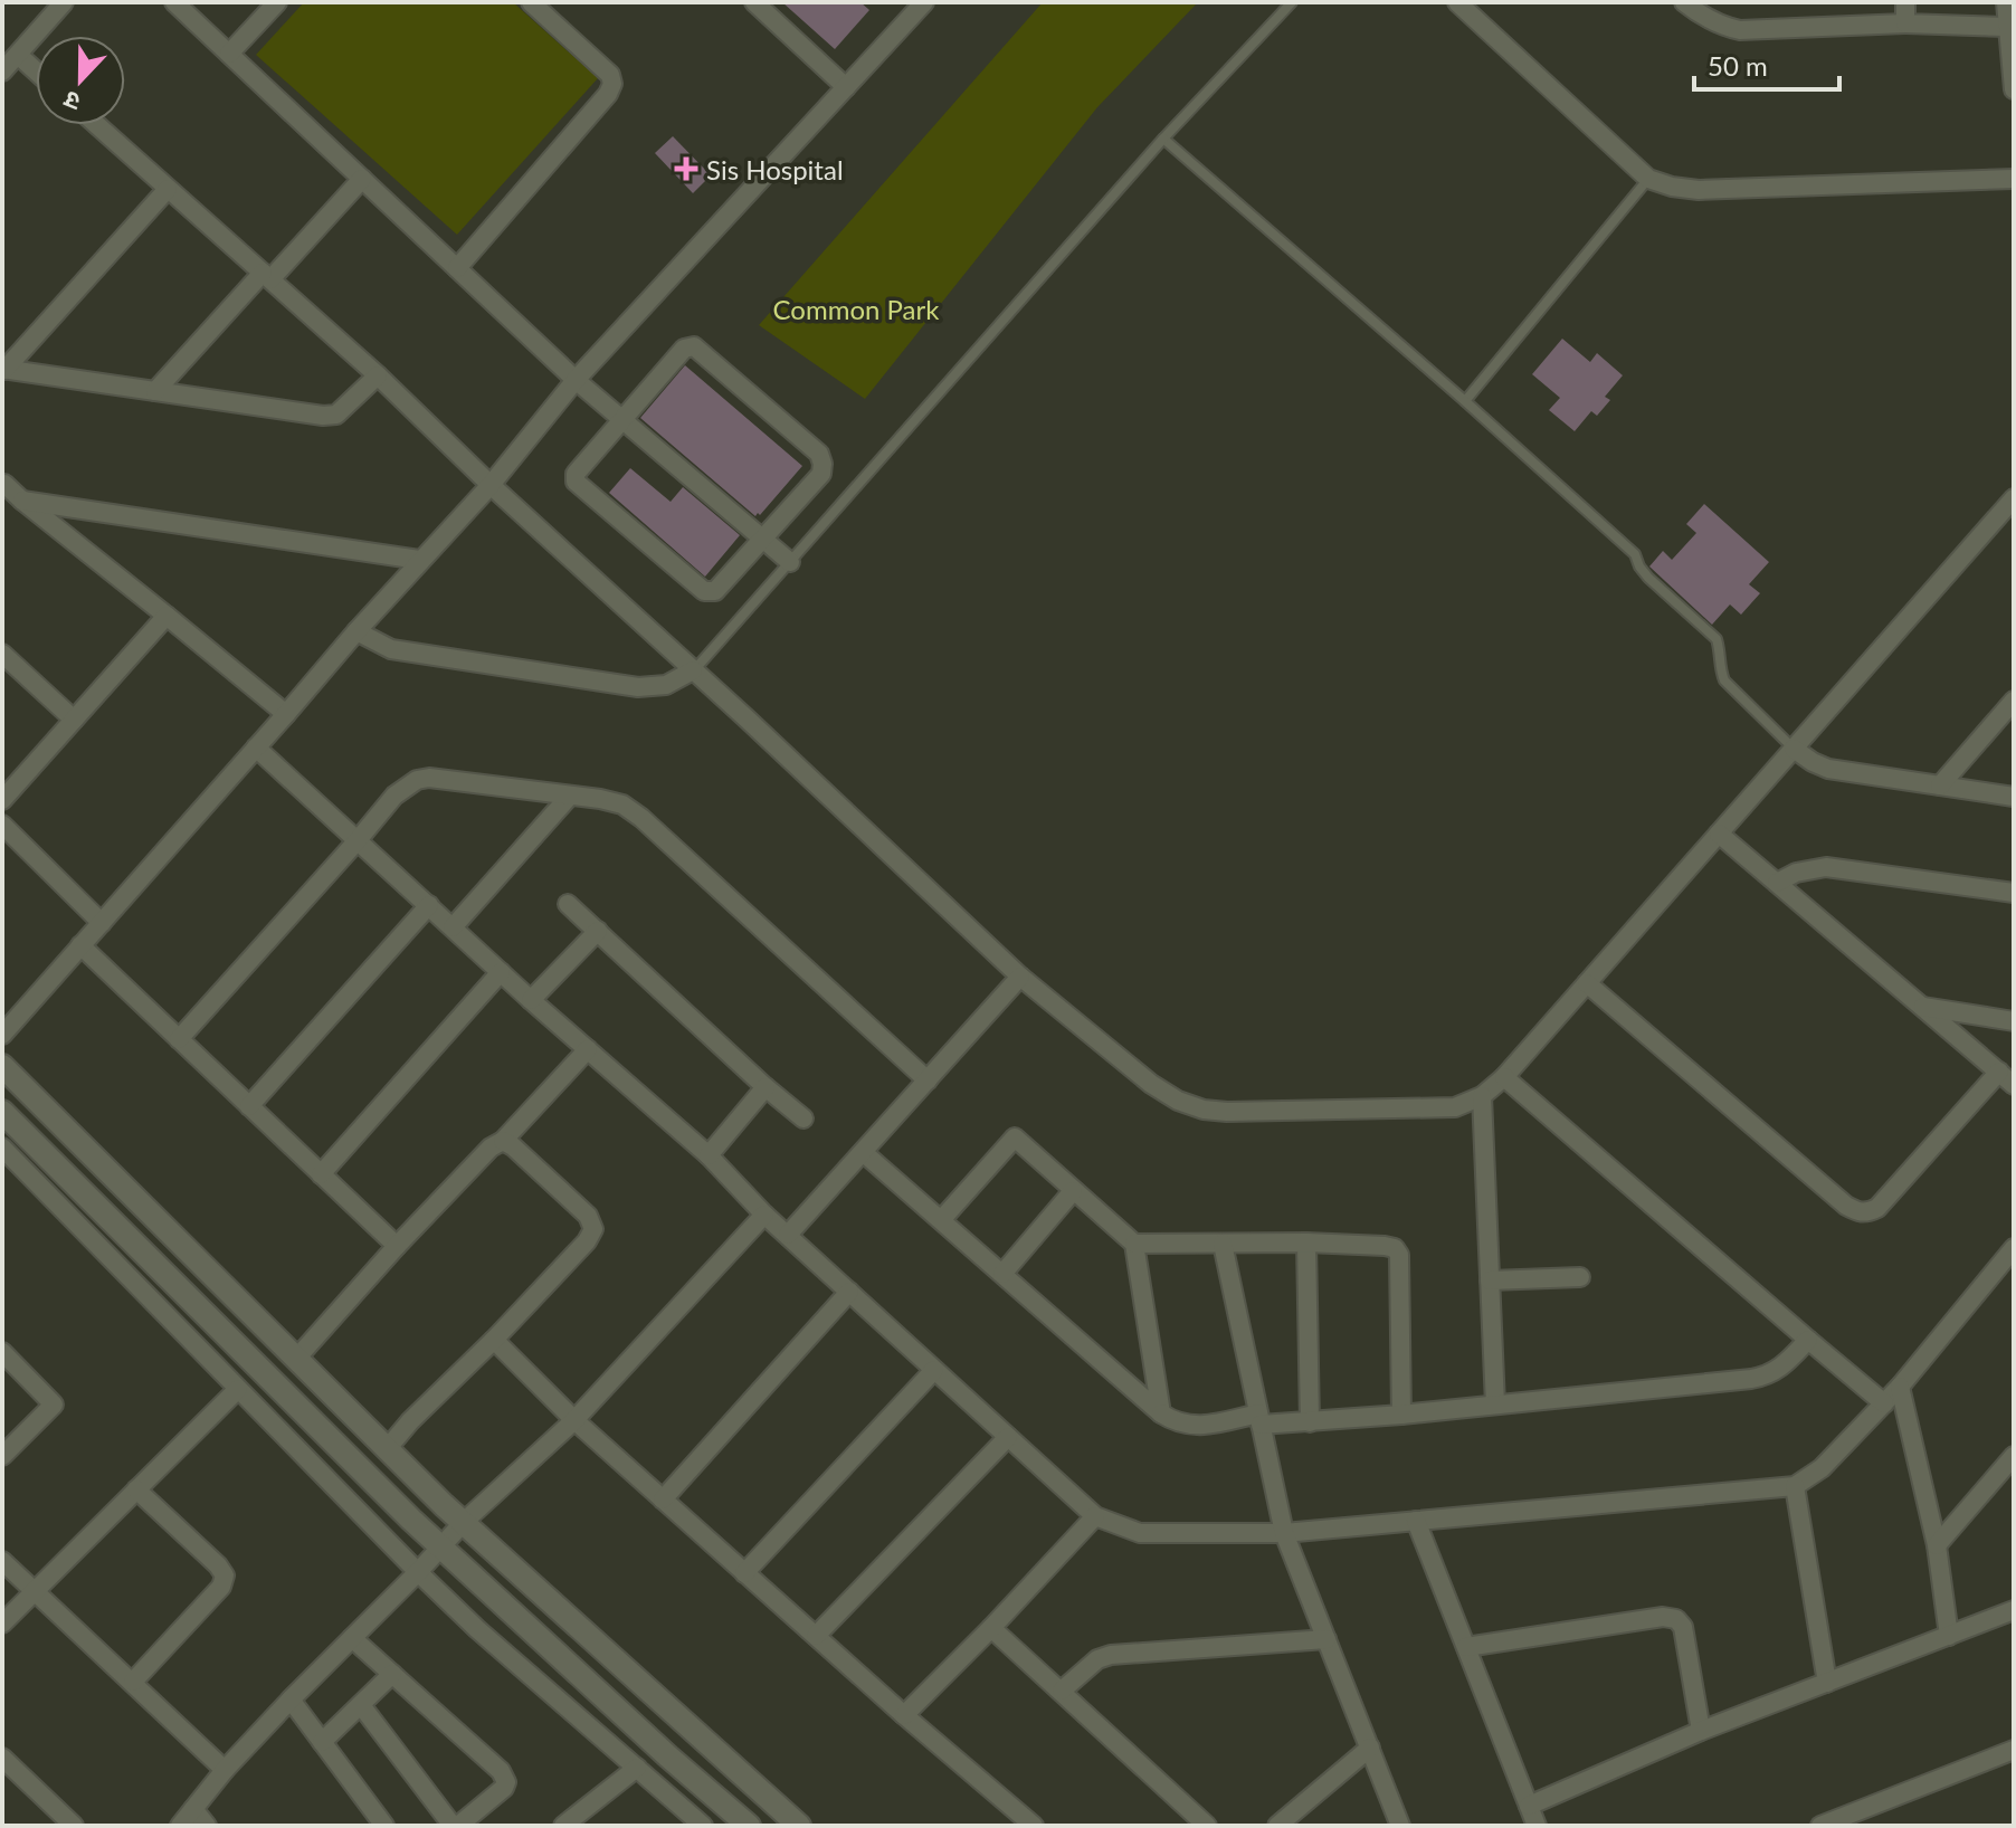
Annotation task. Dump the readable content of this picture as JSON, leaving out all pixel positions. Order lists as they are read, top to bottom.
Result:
{
  "parks": ["Common Park"],
  "places": {
    "health": ["Sis Hospital"]
  },
  "scale_bar": "50 m",
  "north": "bottom"
}
